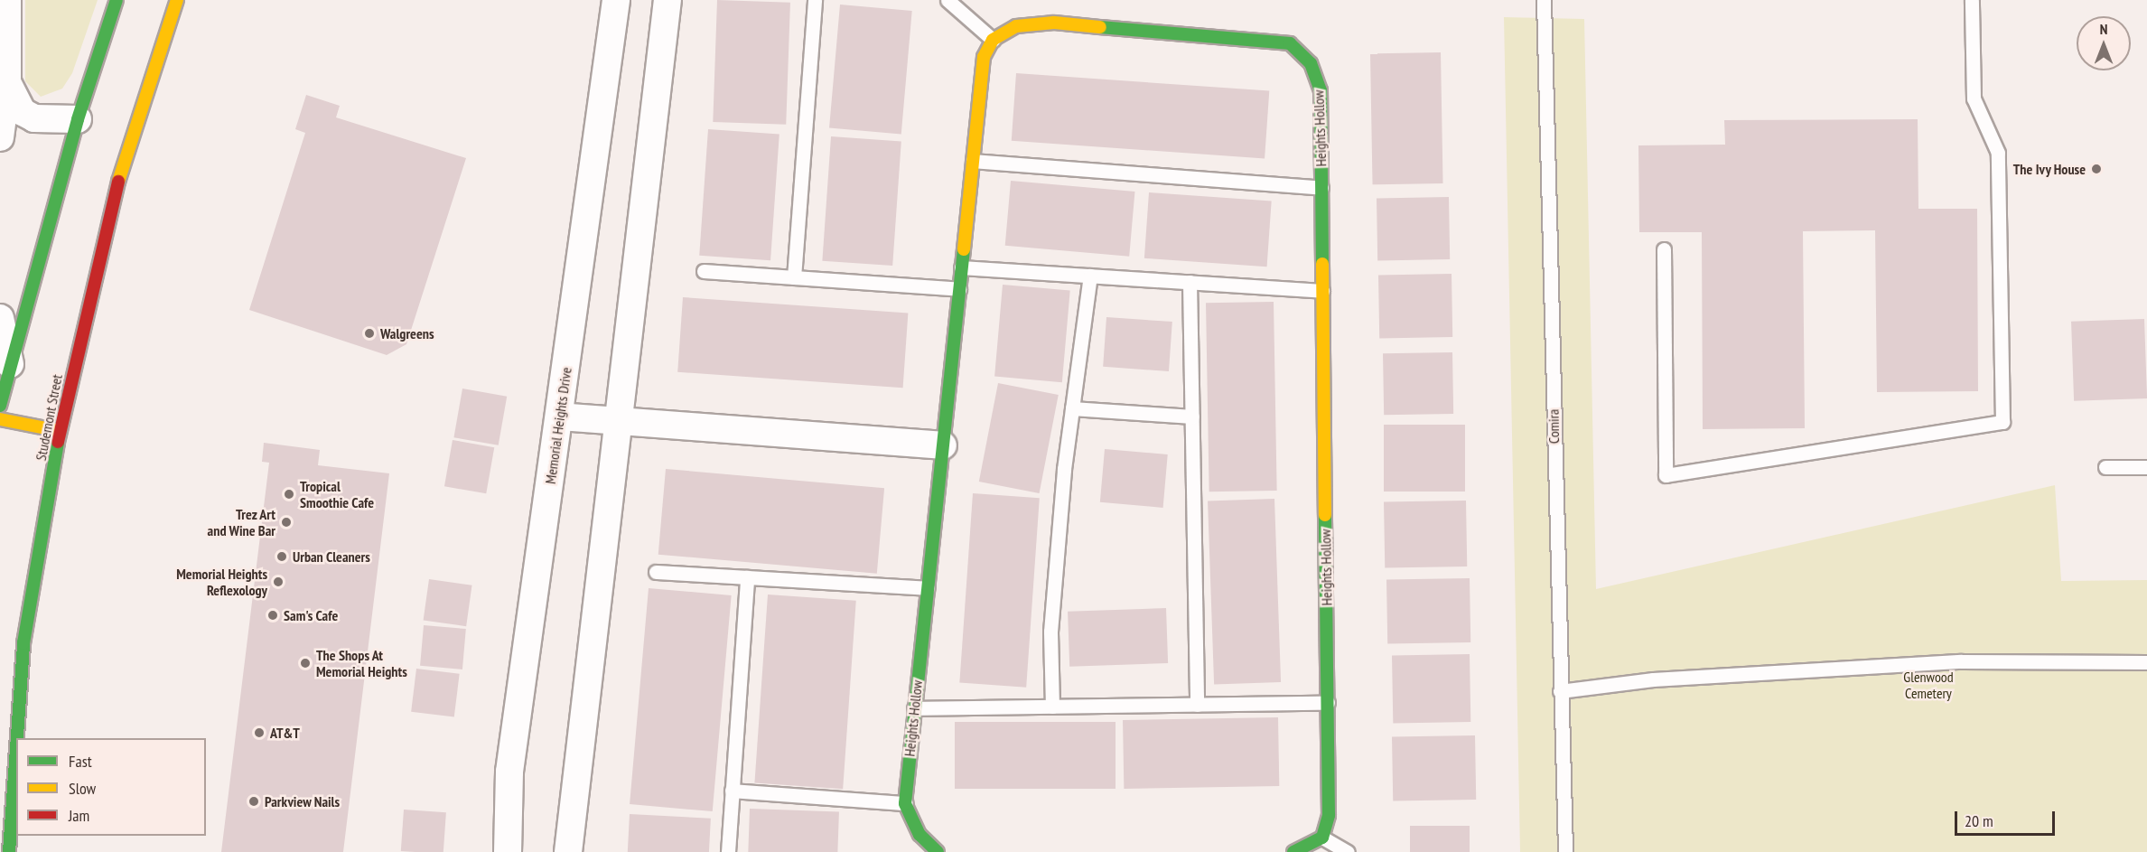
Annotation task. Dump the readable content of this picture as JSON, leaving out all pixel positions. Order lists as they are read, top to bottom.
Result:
{
  "streets": {
    "street": ["Heights Hollow", "Studemont Street", "Memorial Heights Drive"],
    "lane": ["Comira"]
  },
  "parks": ["Glenwood Cemetery"],
  "places": [
    "The Ivy House",
    "Walgreens",
    "Tropical Smoothie Cafe",
    "Trez Art and Wine Bar",
    "Urban Cleaners",
    "Memorial Heights Reflexology",
    "Sam's Cafe",
    "The Shops At Memorial Heights",
    "AT&T",
    "Parkview Nails"
  ],
  "legend": ["Fast", "Slow", "Jam"],
  "scale_bar": "20 m",
  "north": "top"
}
